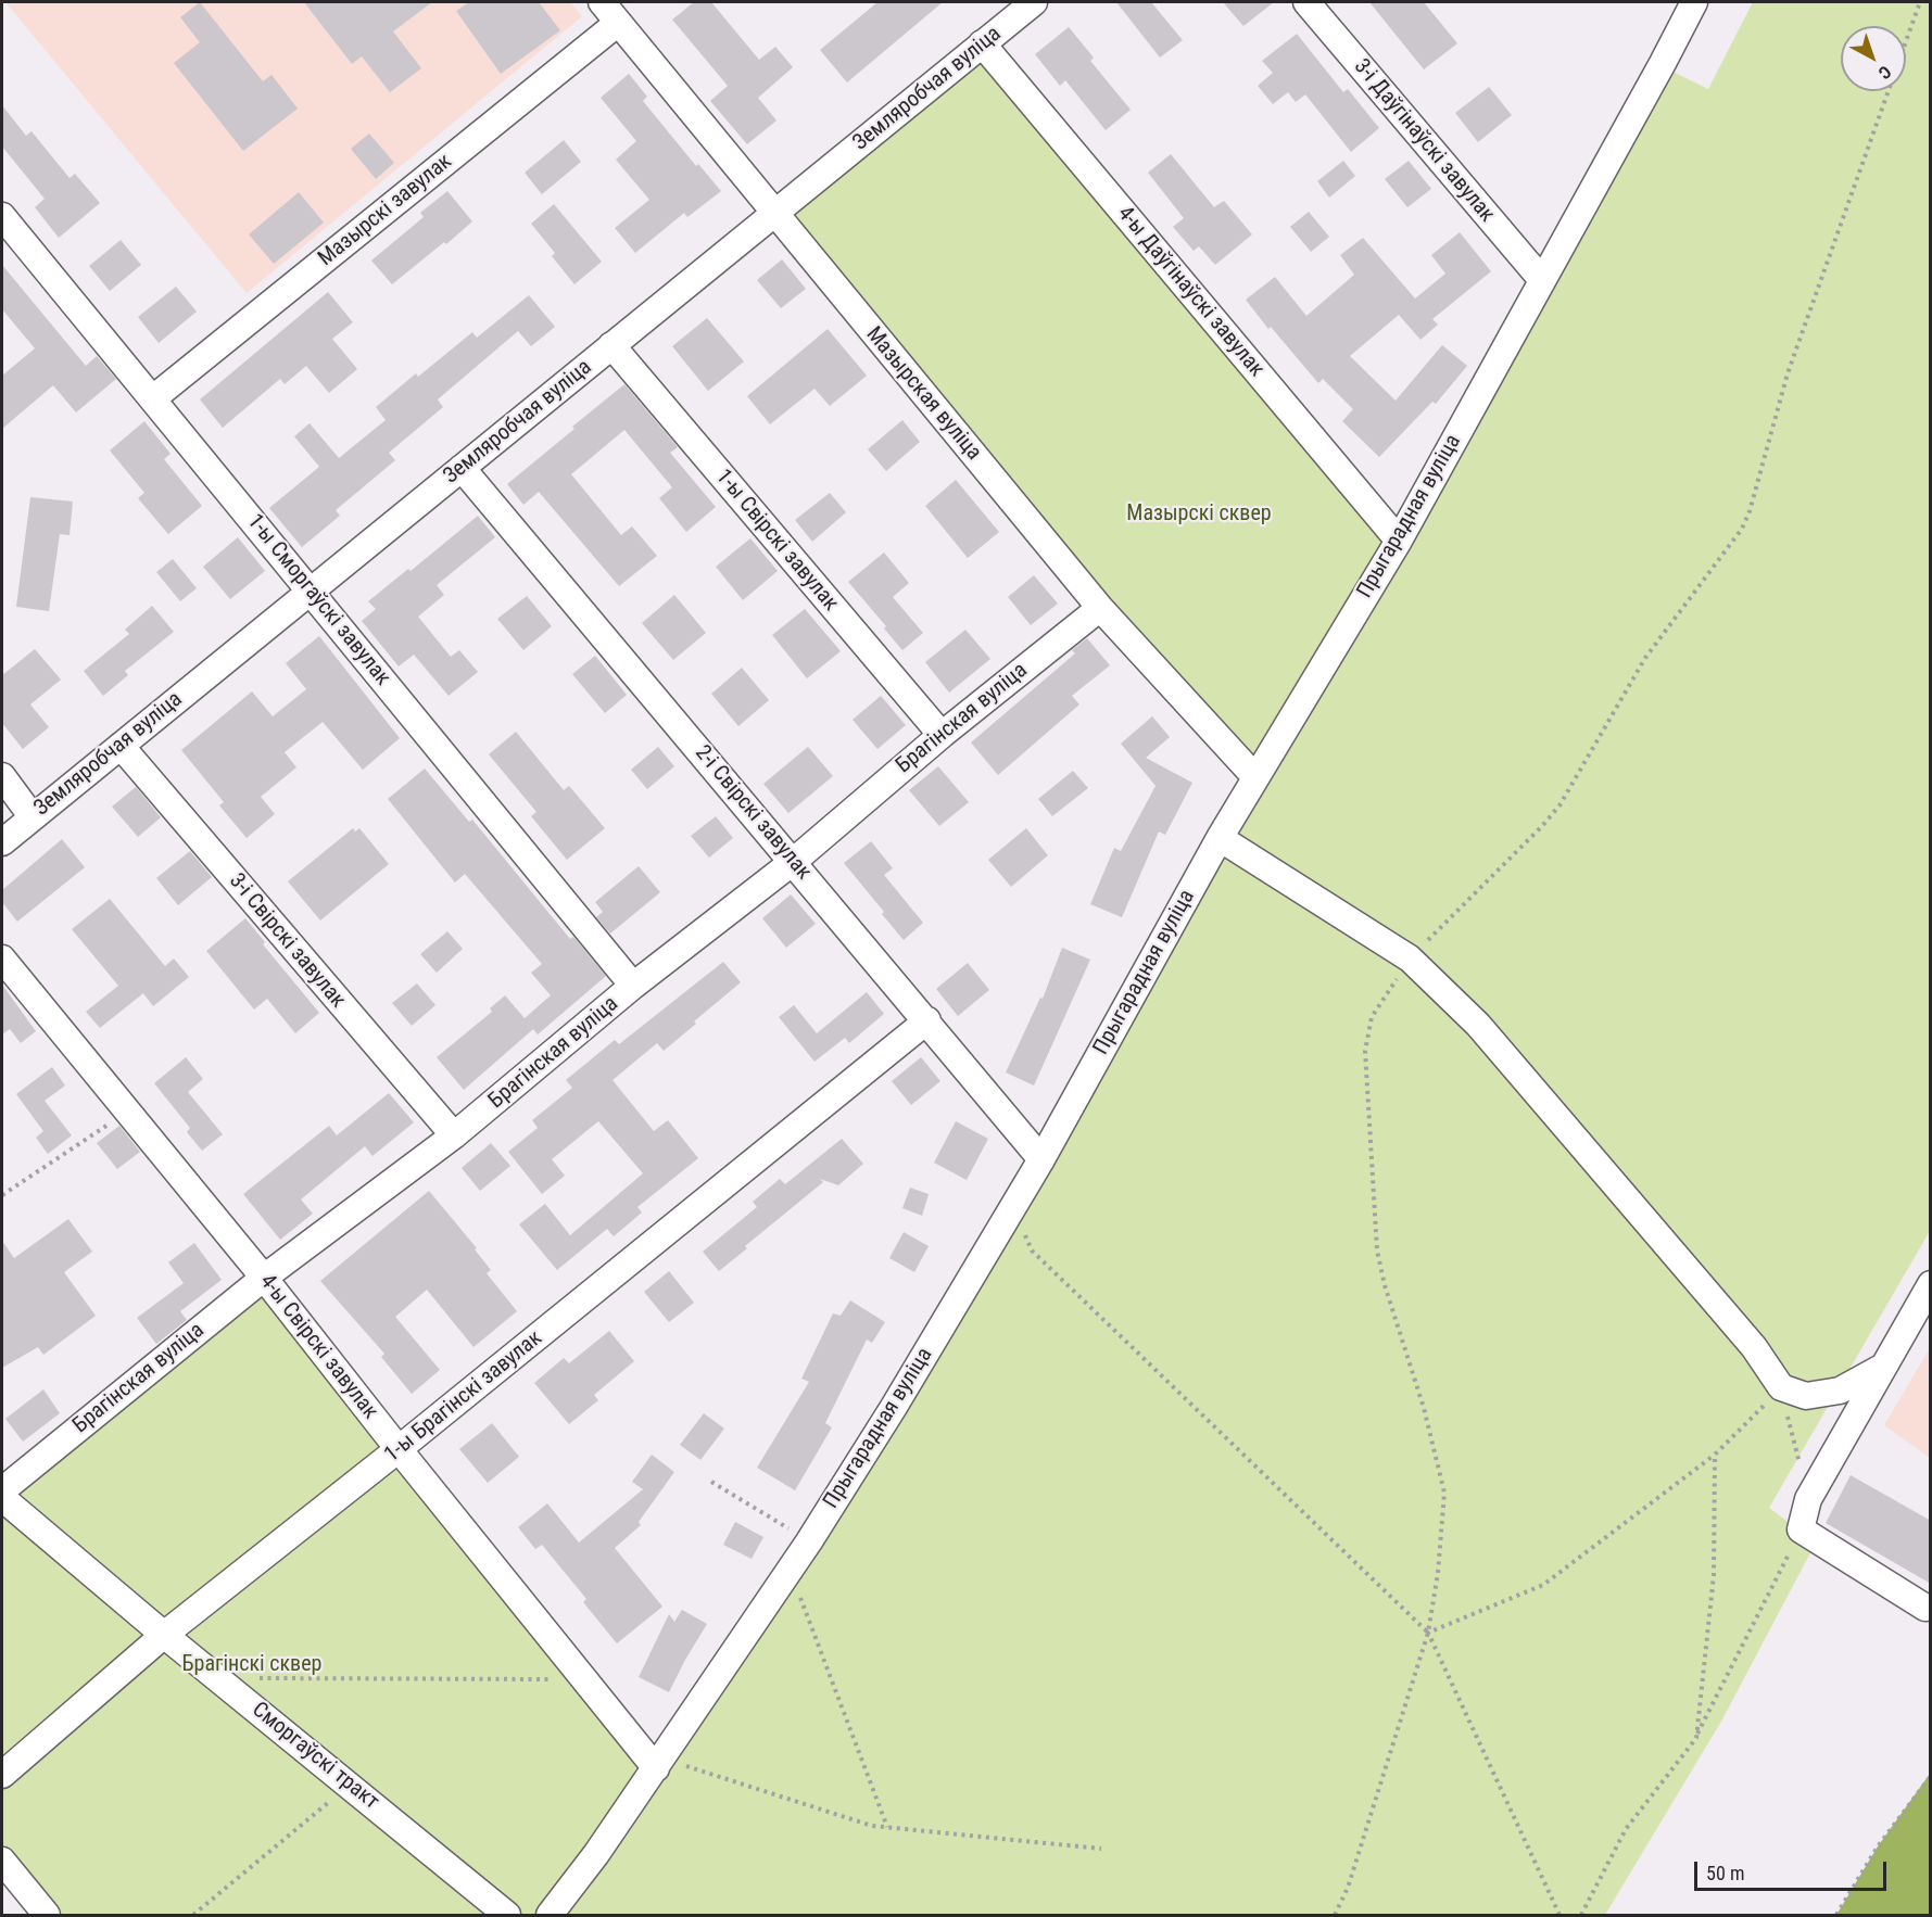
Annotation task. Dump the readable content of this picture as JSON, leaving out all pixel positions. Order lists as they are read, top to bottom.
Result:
{
  "streets": {
    "street": [
      "Земляробчая вуліца",
      "3-і Даўгінаўскі завулак",
      "Мазырскі завулак",
      "4-ы Даўгінаўскі завулак",
      "Мазырская вуліца",
      "Прыгарадная вуліца",
      "1-ы Свірскі завулак",
      "1-ы Сморгаўскі завулак",
      "Брагінская вуліца",
      "2-і Свірскі завулак",
      "3-і Свірскі завулак",
      "4-ы Свірскі завулак",
      "1-ы Брагінскі завулак",
      "Сморгаўскі тракт"
    ]
  },
  "crossings": [
    ["Земляробчая вуліца", "4-ы Даўгінаўскі завулак"],
    ["Земляробчая вуліца", "Мазырская вуліца"],
    ["Земляробчая вуліца", "1-ы Свірскі завулак"],
    ["Земляробчая вуліца", "1-ы Сморгаўскі завулак"],
    ["Земляробчая вуліца", "2-і Свірскі завулак"],
    ["Земляробчая вуліца", "3-і Свірскі завулак"],
    ["3-і Даўгінаўскі завулак", "Прыгарадная вуліца"],
    ["Мазырскі завулак", "Мазырская вуліца"],
    ["Мазырскі завулак", "1-ы Сморгаўскі завулак"],
    ["4-ы Даўгінаўскі завулак", "Прыгарадная вуліца"],
    ["Мазырская вуліца", "Прыгарадная вуліца"],
    ["Мазырская вуліца", "Брагінская вуліца"],
    ["Прыгарадная вуліца", "2-і Свірскі завулак"],
    ["Прыгарадная вуліца", "4-ы Свірскі завулак"],
    ["1-ы Свірскі завулак", "Брагінская вуліца"],
    ["1-ы Сморгаўскі завулак", "Брагінская вуліца"],
    ["Брагінская вуліца", "2-і Свірскі завулак"],
    ["Брагінская вуліца", "3-і Свірскі завулак"],
    ["Брагінская вуліца", "4-ы Свірскі завулак"],
    ["2-і Свірскі завулак", "1-ы Брагінскі завулак"],
    ["4-ы Свірскі завулак", "1-ы Брагінскі завулак"],
    ["1-ы Брагінскі завулак", "Сморгаўскі тракт"]
  ],
  "parks": ["Мазырскі сквер", "Брагінскі сквер"],
  "scale_bar": "50 m",
  "north": "bottom right"
}
